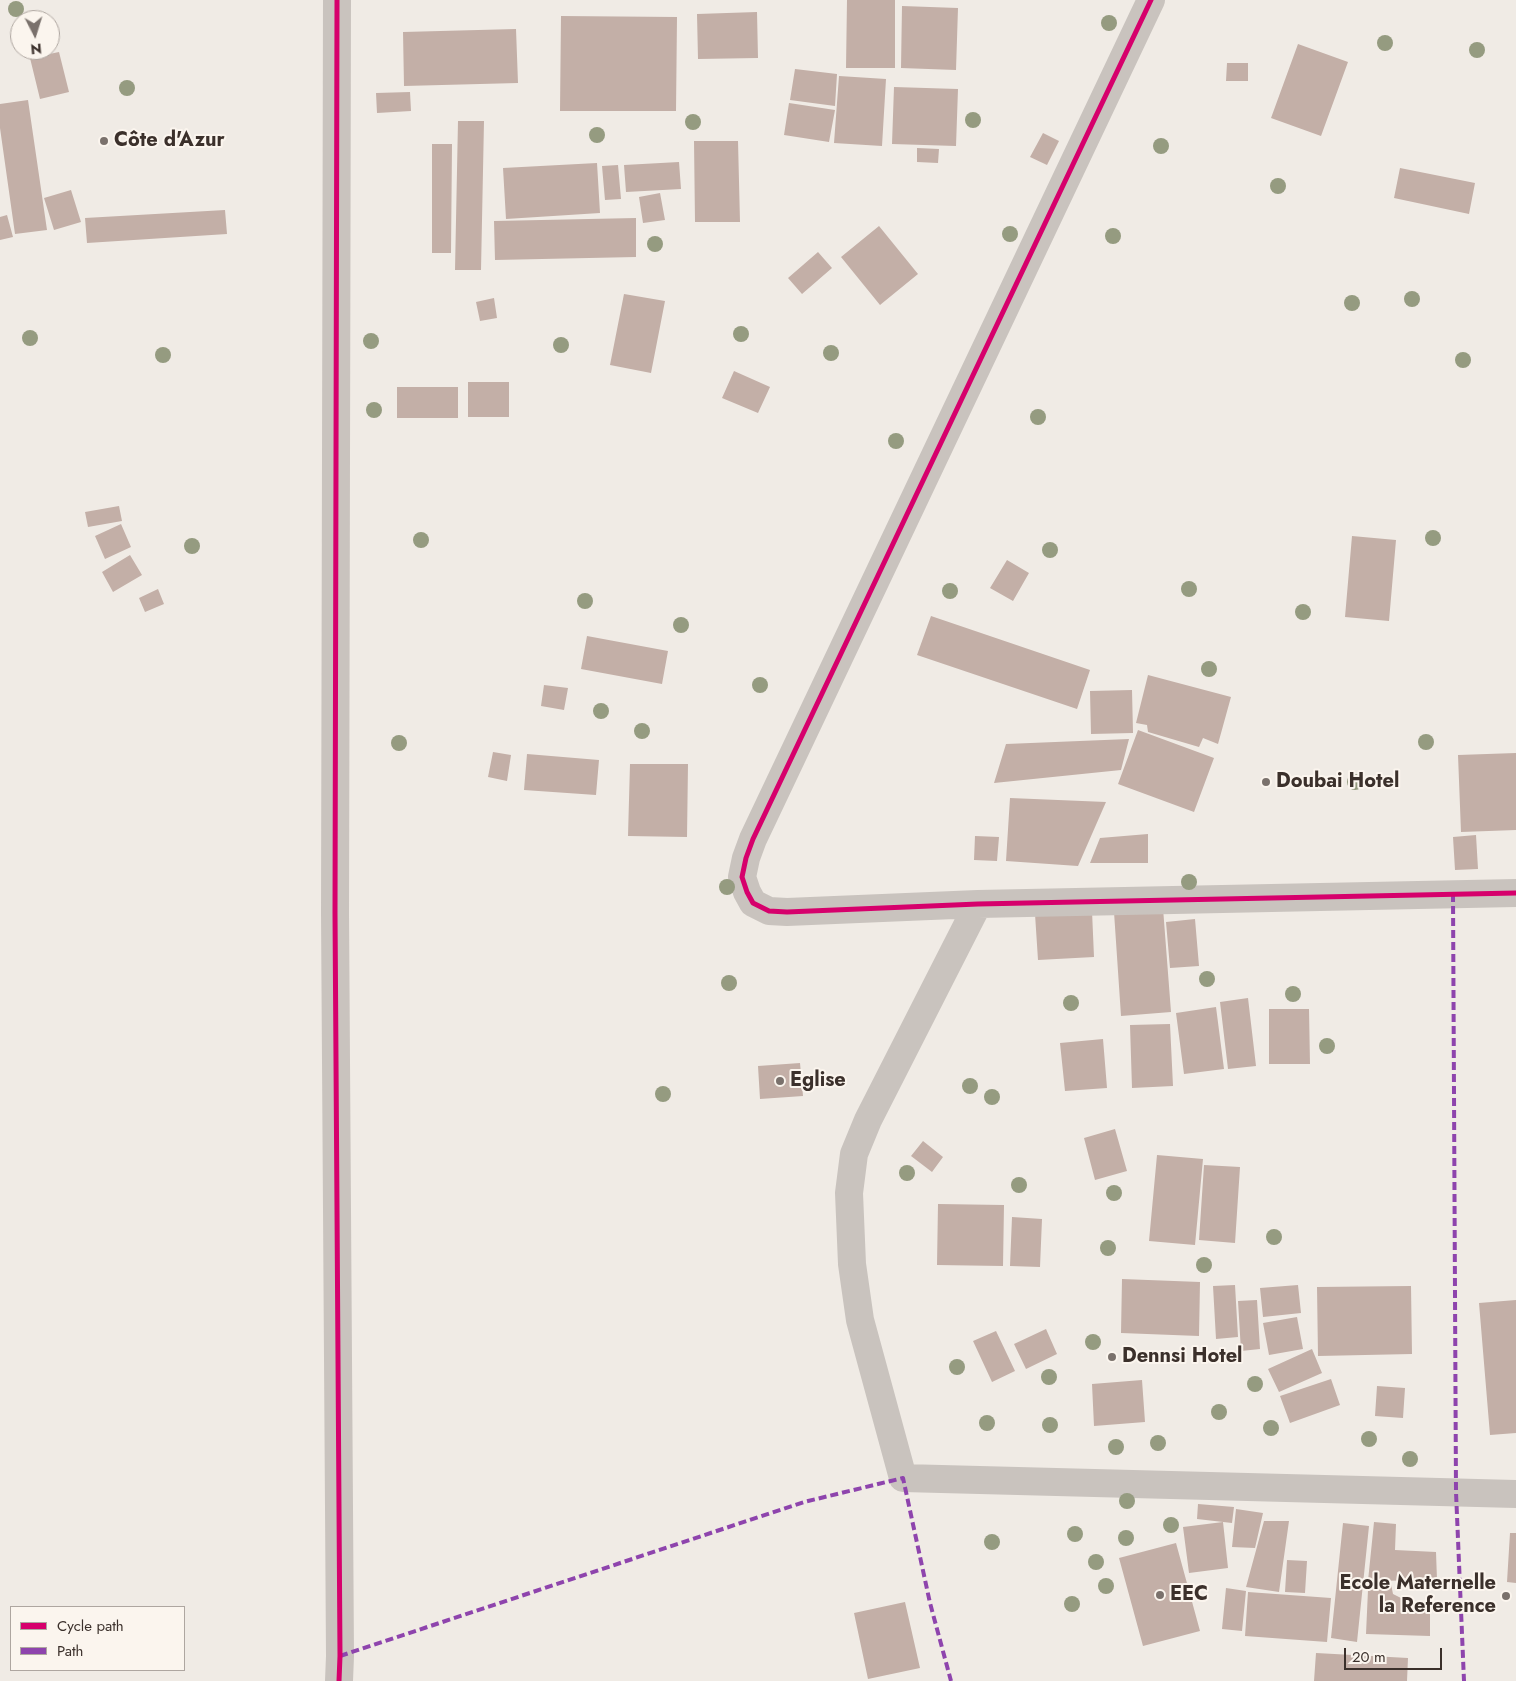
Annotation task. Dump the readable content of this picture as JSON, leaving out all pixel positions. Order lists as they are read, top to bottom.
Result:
{
  "places": [
    "Côte d'Azur",
    "Doubai Hotel",
    "Eglise",
    "Dennsi Hotel",
    "EEC",
    "Ecole Maternelle la Reference"
  ],
  "legend": ["Cycle path", "Path"],
  "scale_bar": "20 m",
  "north": "bottom"
}
